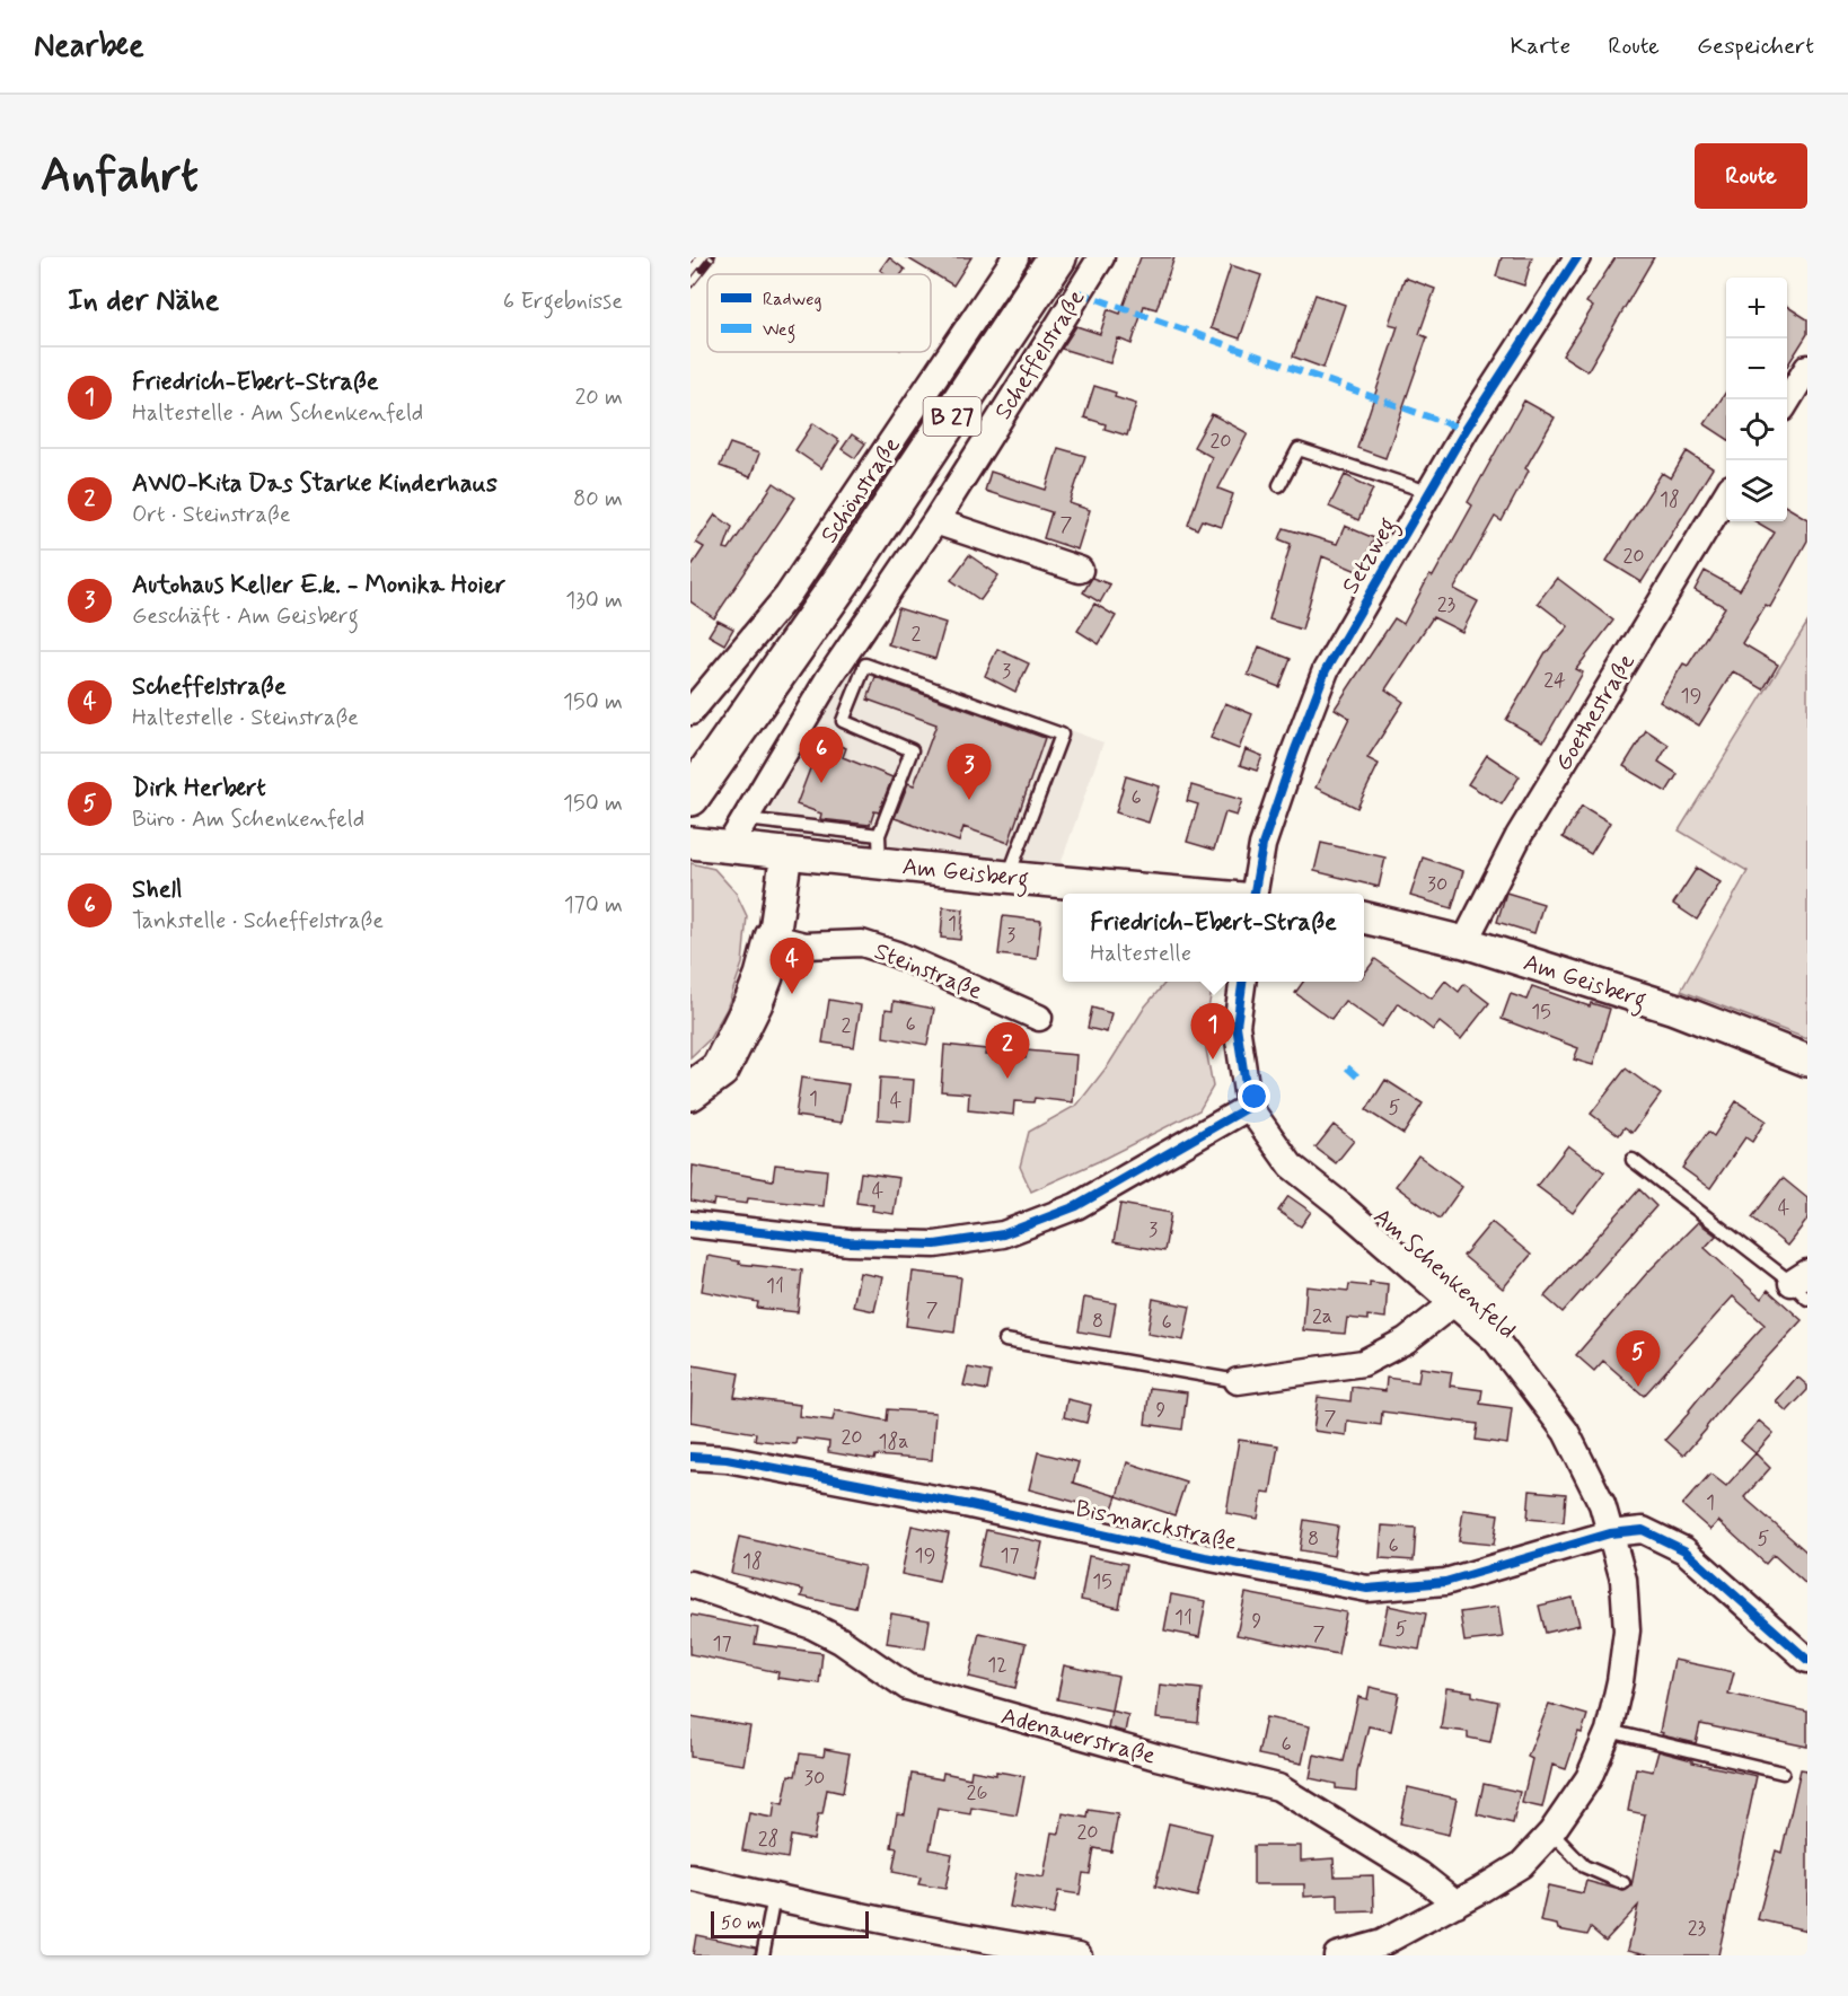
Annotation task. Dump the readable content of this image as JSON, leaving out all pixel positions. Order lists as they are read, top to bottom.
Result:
{
  "streets": {
    "main road": ["B 27"],
    "street": [
      "Scheffelstraße",
      "Schönstraße",
      "Setzweg",
      "Goethestraße",
      "Am Geisberg",
      "Steinstraße",
      "Am Schenkenfeld",
      "Bismarckstraße",
      "Adenauerstraße"
    ]
  },
  "crossings": [
    ["Scheffelstraße", "Am Geisberg"],
    ["Goethestraße", "Am Geisberg"],
    ["Am Schenkenfeld", "Bismarckstraße"],
    ["Am Schenkenfeld", "Adenauerstraße"]
  ],
  "house_numbers": [
    "20",
    "18",
    "7",
    "20",
    "23",
    "2",
    "3",
    "24",
    "19",
    "6",
    "30",
    "1",
    "3",
    "15",
    "6",
    "2",
    "1",
    "4",
    "5",
    "4",
    "4",
    "3",
    "11",
    "7",
    "2a",
    "8",
    "6",
    "9",
    "7",
    "20",
    "18a",
    "1",
    "8",
    "5",
    "6",
    "19",
    "17",
    "18",
    "15",
    "11",
    "9",
    "5",
    "7",
    "17",
    "12",
    "6",
    "30",
    "26",
    "20",
    "28",
    "23"
  ],
  "legend": ["Radweg", "Weg"],
  "scale_bar": "50 m",
  "page": {
    "header": "Nearbee",
    "nav": ["Karte", "Route", "Gespeichert"],
    "buttons": "Route",
    "title": "Anfahrt",
    "heading": ["In der Nähe", "6 Ergebnisse"],
    "map_buttons": ["+", "−"],
    "list": [
      {
        "mark": "1",
        "name": "Friedrich-Ebert-Straße",
        "note": "Haltestelle · Am Schenkenfeld",
        "value": "20 m"
      },
      {
        "mark": "2",
        "name": "AWO-Kita Das Starke Kinderhaus",
        "note": "Ort · Steinstraße",
        "value": "80 m"
      },
      {
        "mark": "3",
        "name": "Autohaus Keller E.k. - Monika Hoier",
        "note": "Geschäft · Am Geisberg",
        "value": "130 m"
      },
      {
        "mark": "4",
        "name": "Scheffelstraße",
        "note": "Haltestelle · Steinstraße",
        "value": "150 m"
      },
      {
        "mark": "5",
        "name": "Dirk Herbert",
        "note": "Büro · Am Schenkenfeld",
        "value": "150 m"
      },
      {
        "mark": "6",
        "name": "Shell",
        "note": "Tankstelle · Scheffelstraße",
        "value": "170 m"
      }
    ],
    "pins": [
      "6",
      "3",
      "4",
      "1",
      "2",
      "5"
    ],
    "popup": ["Friedrich-Ebert-Straße", "Haltestelle"],
    "scale": "50 m"
  }
}
